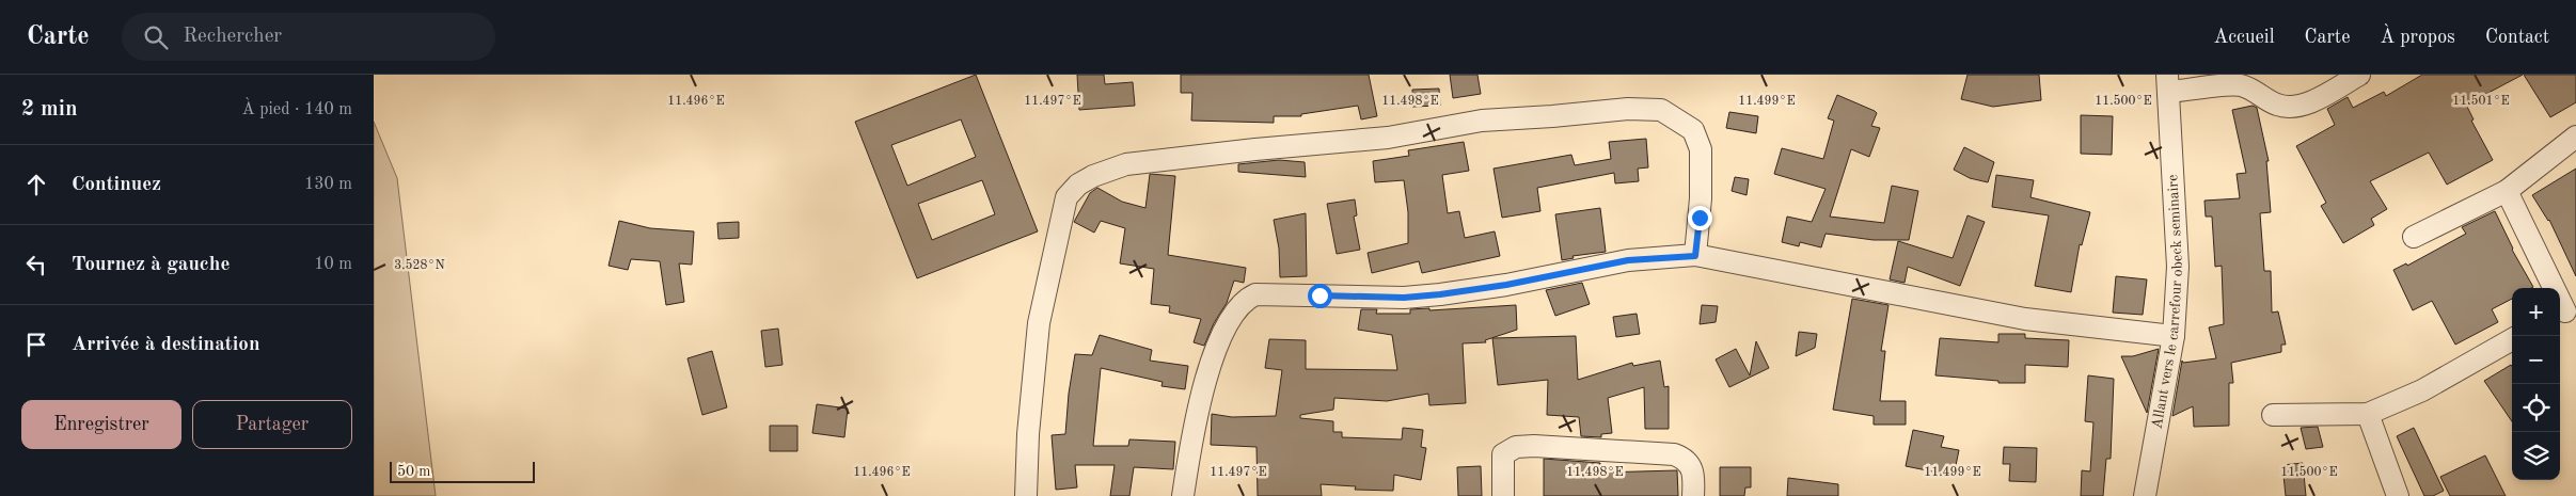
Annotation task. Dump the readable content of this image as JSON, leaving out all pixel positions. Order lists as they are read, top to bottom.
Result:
{
  "streets": {
    "street": ["Allant vers le carrefour obeck seminaire"]
  },
  "scale_bar": "50 m",
  "page": {
    "header": "Carte",
    "search": "Rechercher",
    "nav": [
      "Accueil",
      "Carte",
      "À propos",
      "Contact"
    ],
    "heading": ["2 min", "À pied · 140 m"],
    "list": [
      ["Continuez", "130 m"],
      ["Tournez à gauche", "10 m"],
      "Arrivée à destination"
    ],
    "map_buttons": ["+", "−"],
    "buttons": ["Enregistrer", "Partager"],
    "scale": "50 m"
  },
  "coordinates": [
    "11.499°E",
    "11.496°E",
    "11.497°E",
    "11.498°E",
    "11.500°E",
    "11.501°E",
    "3.528°N"
  ]
}
